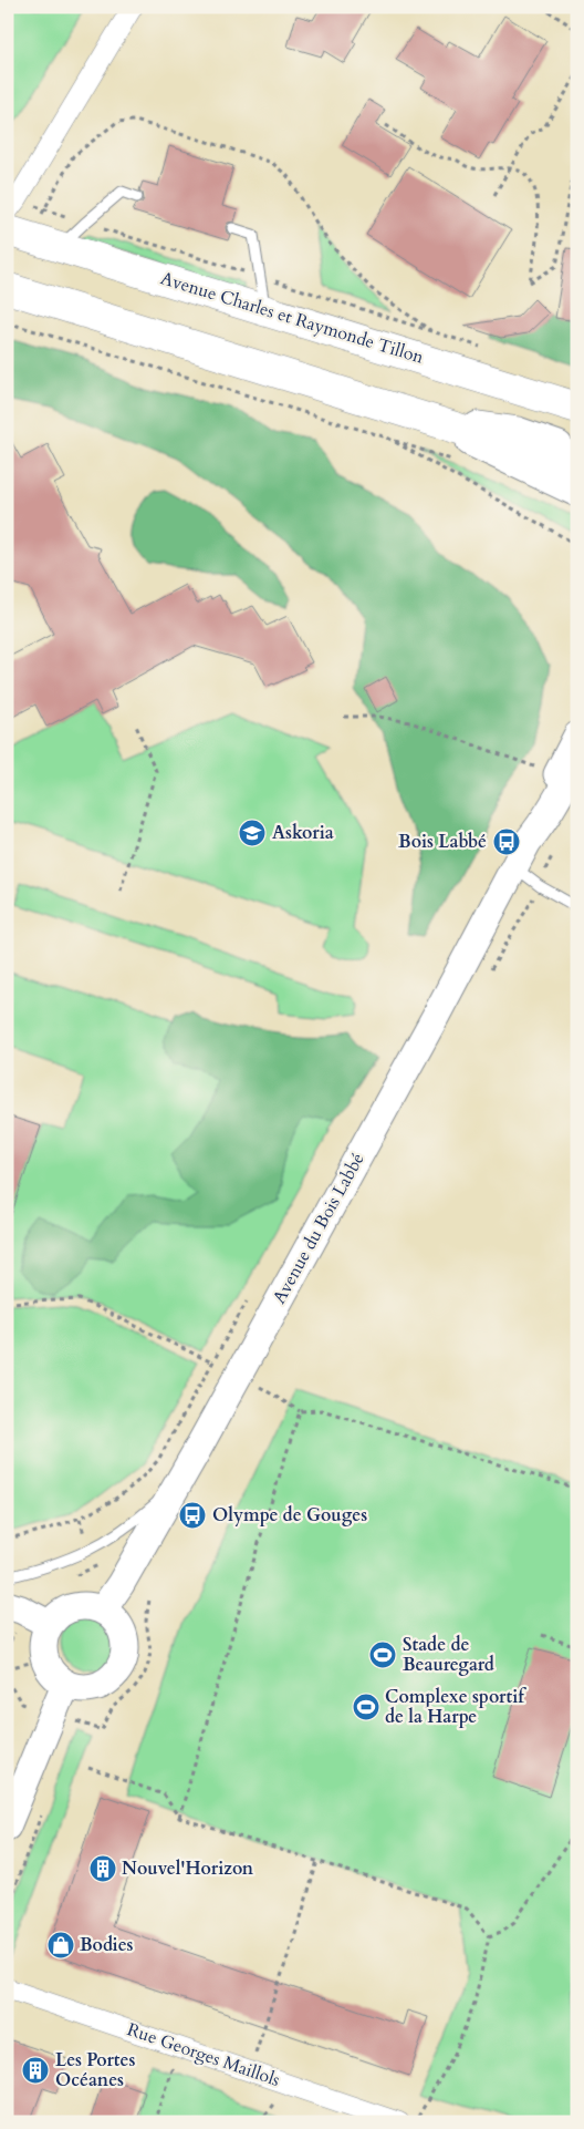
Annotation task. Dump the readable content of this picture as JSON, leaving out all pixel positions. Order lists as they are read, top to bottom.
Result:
{
  "streets": {
    "main road": ["Avenue Charles et Raymonde Tillon"],
    "street": ["Avenue du Bois Labbé", "Rue Georges Maillols"]
  },
  "places": {
    "school or university": ["Askoria"],
    "bus stop": ["Bois Labbé", "Olympe de Gouges"],
    "sports": ["Stade de Beauregard", "Complexe sportif de la Harpe"],
    "building": ["Nouvel'Horizon", "Les Portes Océanes"],
    "shop": ["Bodies"]
  }
}
